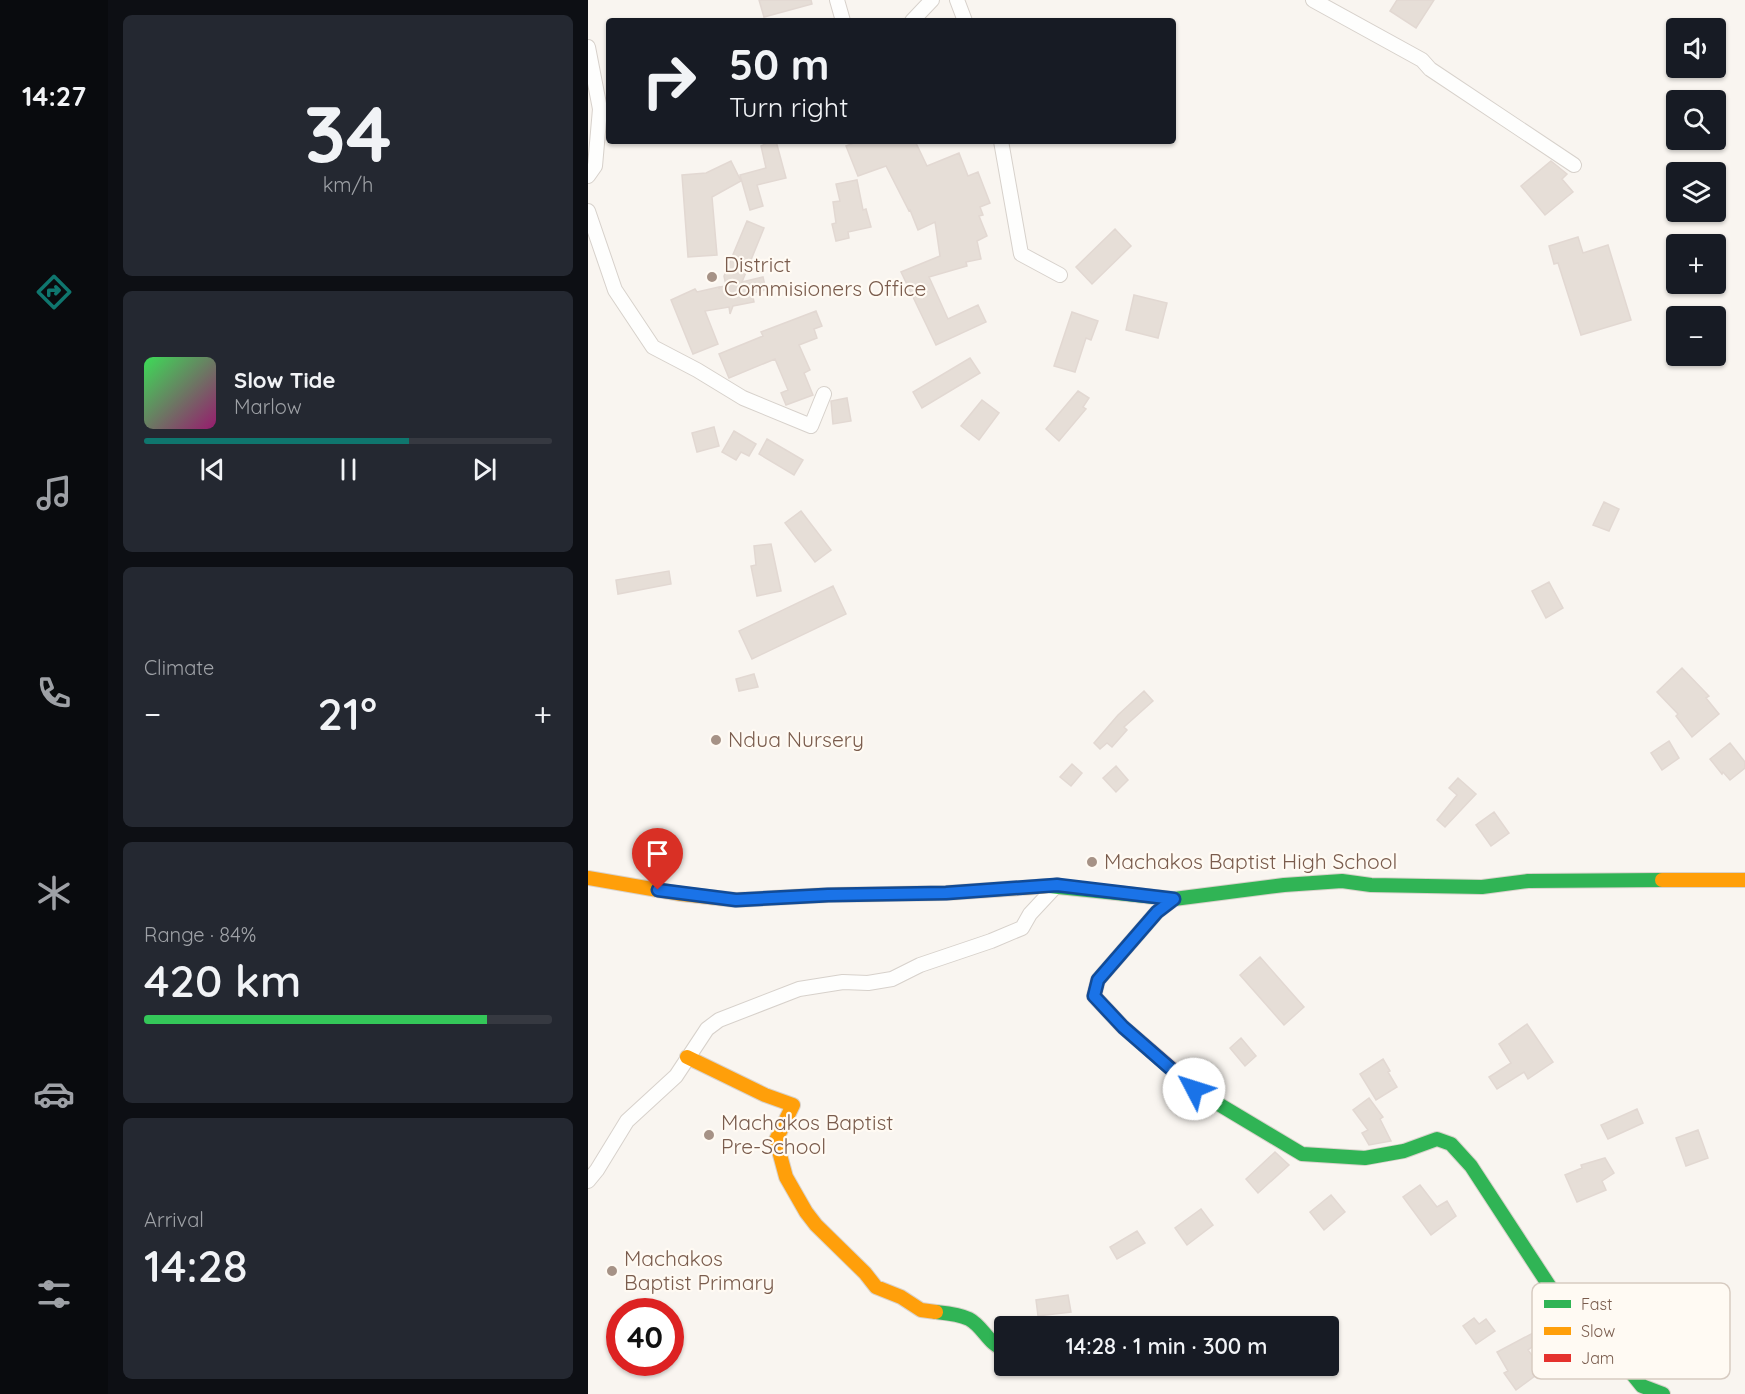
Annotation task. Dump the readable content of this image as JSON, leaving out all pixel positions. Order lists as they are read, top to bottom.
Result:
{
  "places": [
    "District Commisioners Office",
    "Ndua Nursery",
    "Machakos Baptist High School",
    "Machakos Baptist Pre-School",
    "Machakos Baptist Primary"
  ],
  "legend": ["Fast", "Slow", "Jam"],
  "page": {
    "tabs": "14:27",
    "tile": [
      ["34", "km/h"],
      "Climate",
      ["Range · 84%", "420 km"],
      ["Arrival", "14:28"]
    ],
    "map_buttons": ["+", "−"],
    "turn": ["50 m", "Turn right"],
    "song": ["Slow Tide", "Marlow"],
    "heat": ["−", "21°", "+"],
    "limit": "40",
    "trip": "14:28 · 1 min · 300 m"
  }
}
